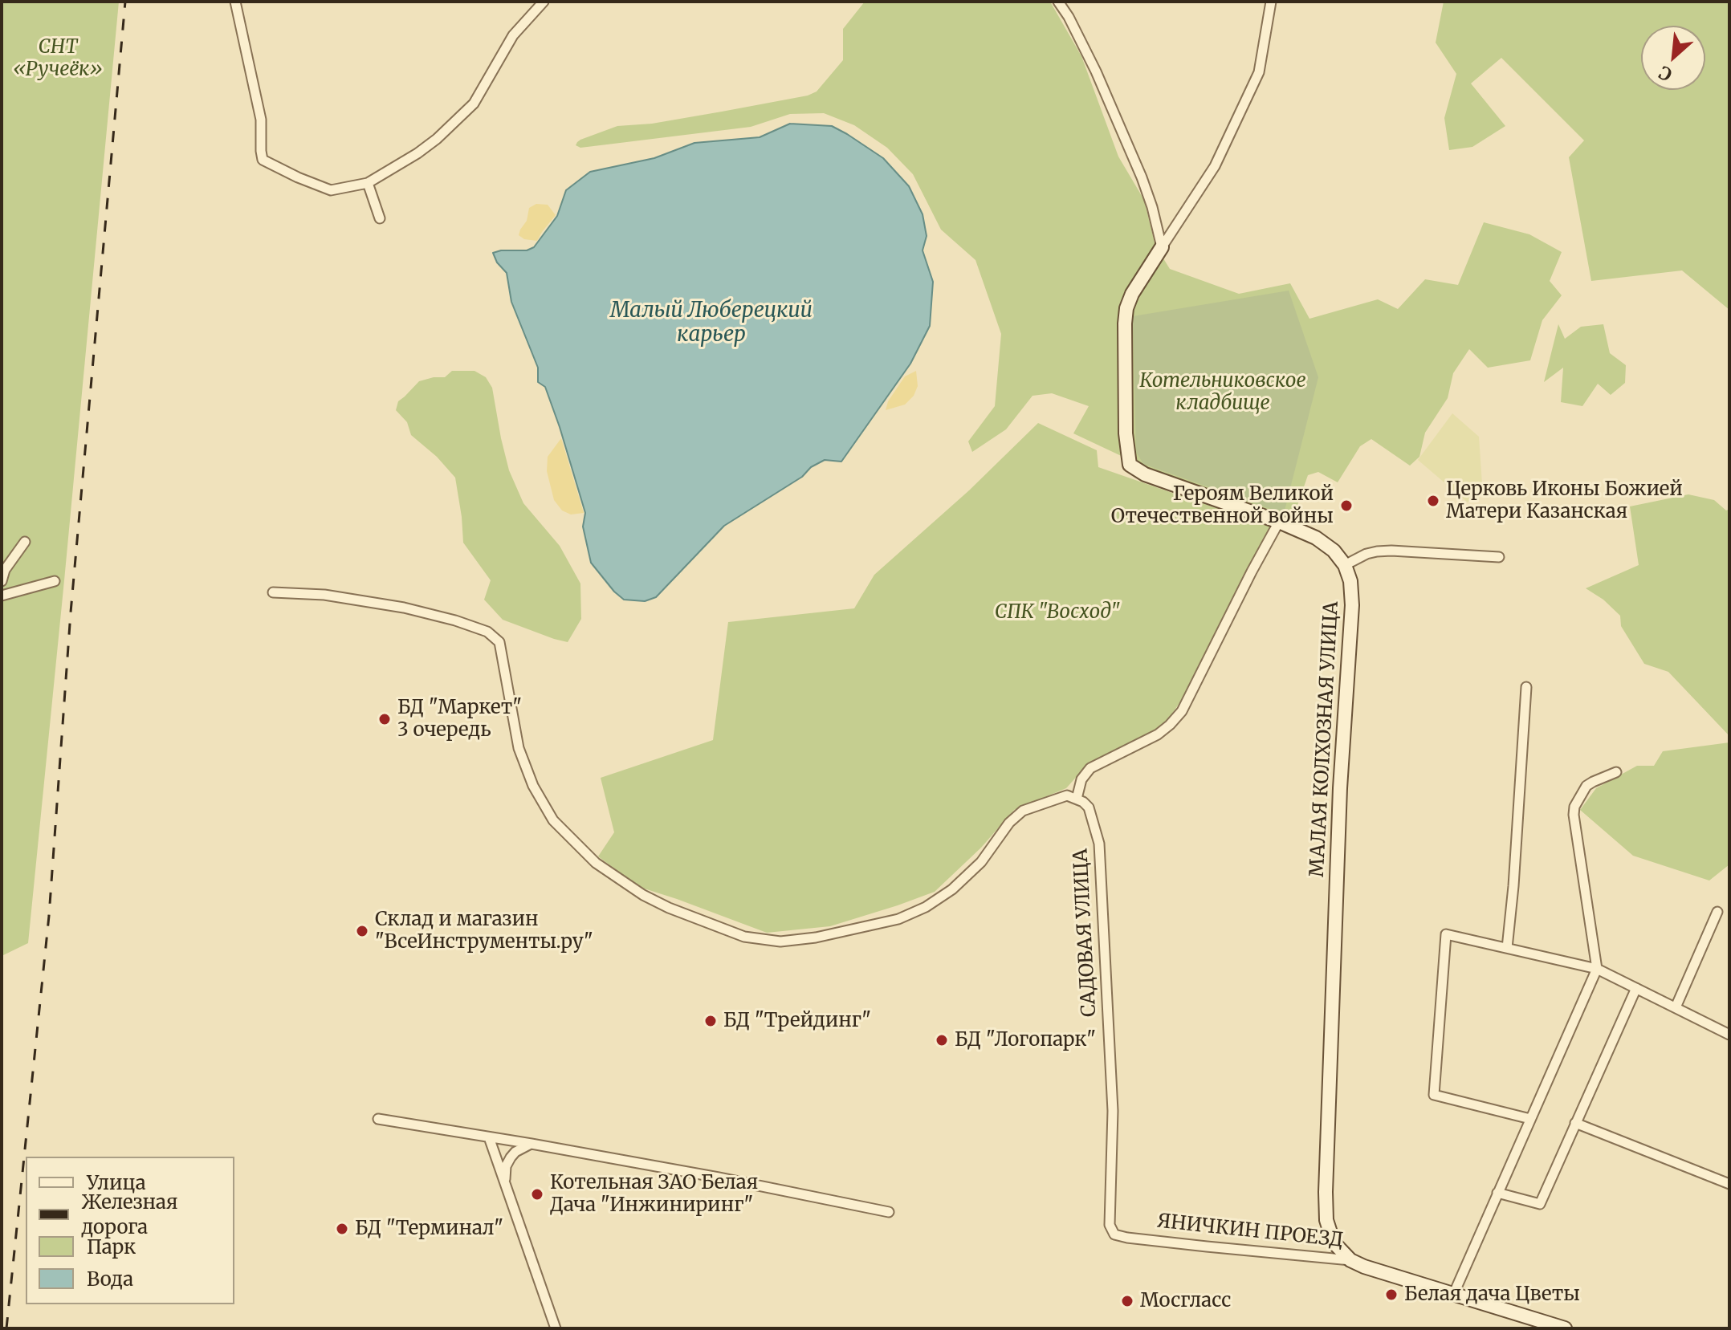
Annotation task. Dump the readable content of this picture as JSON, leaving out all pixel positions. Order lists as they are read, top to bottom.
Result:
{
  "streets": {
    "street": ["МАЛАЯ КОЛХОЗНАЯ УЛИЦА", "САДОВАЯ УЛИЦА", "ЯНИЧКИН ПРОЕЗД"]
  },
  "crossings": [
    ["МАЛАЯ КОЛХОЗНАЯ УЛИЦА", "ЯНИЧКИН ПРОЕЗД"],
    ["САДОВАЯ УЛИЦА", "ЯНИЧКИН ПРОЕЗД"]
  ],
  "water": ["Малый Люберецкий карьер"],
  "parks": ["СНТ «Ручеёк»", "Котельниковское кладбище", "СПК \"Восход\""],
  "places": [
    "Церковь Иконы Божией Матери Казанская",
    "Героям Великой Отечественной войны",
    "БД \"Маркет\" 3 очередь",
    "Склад и магазин \"ВсеИнструменты.ру\"",
    "БД \"Трейдинг\"",
    "БД \"Логопарк\"",
    "Котельная ЗАО Белая Дача \"Инжиниринг\"",
    "БД \"Терминал\"",
    "Белая дача Цветы",
    "Мосгласс"
  ],
  "legend": [
    "Улица",
    "Железная дорога",
    "Парк",
    "Вода"
  ],
  "north": "bottom left"
}
